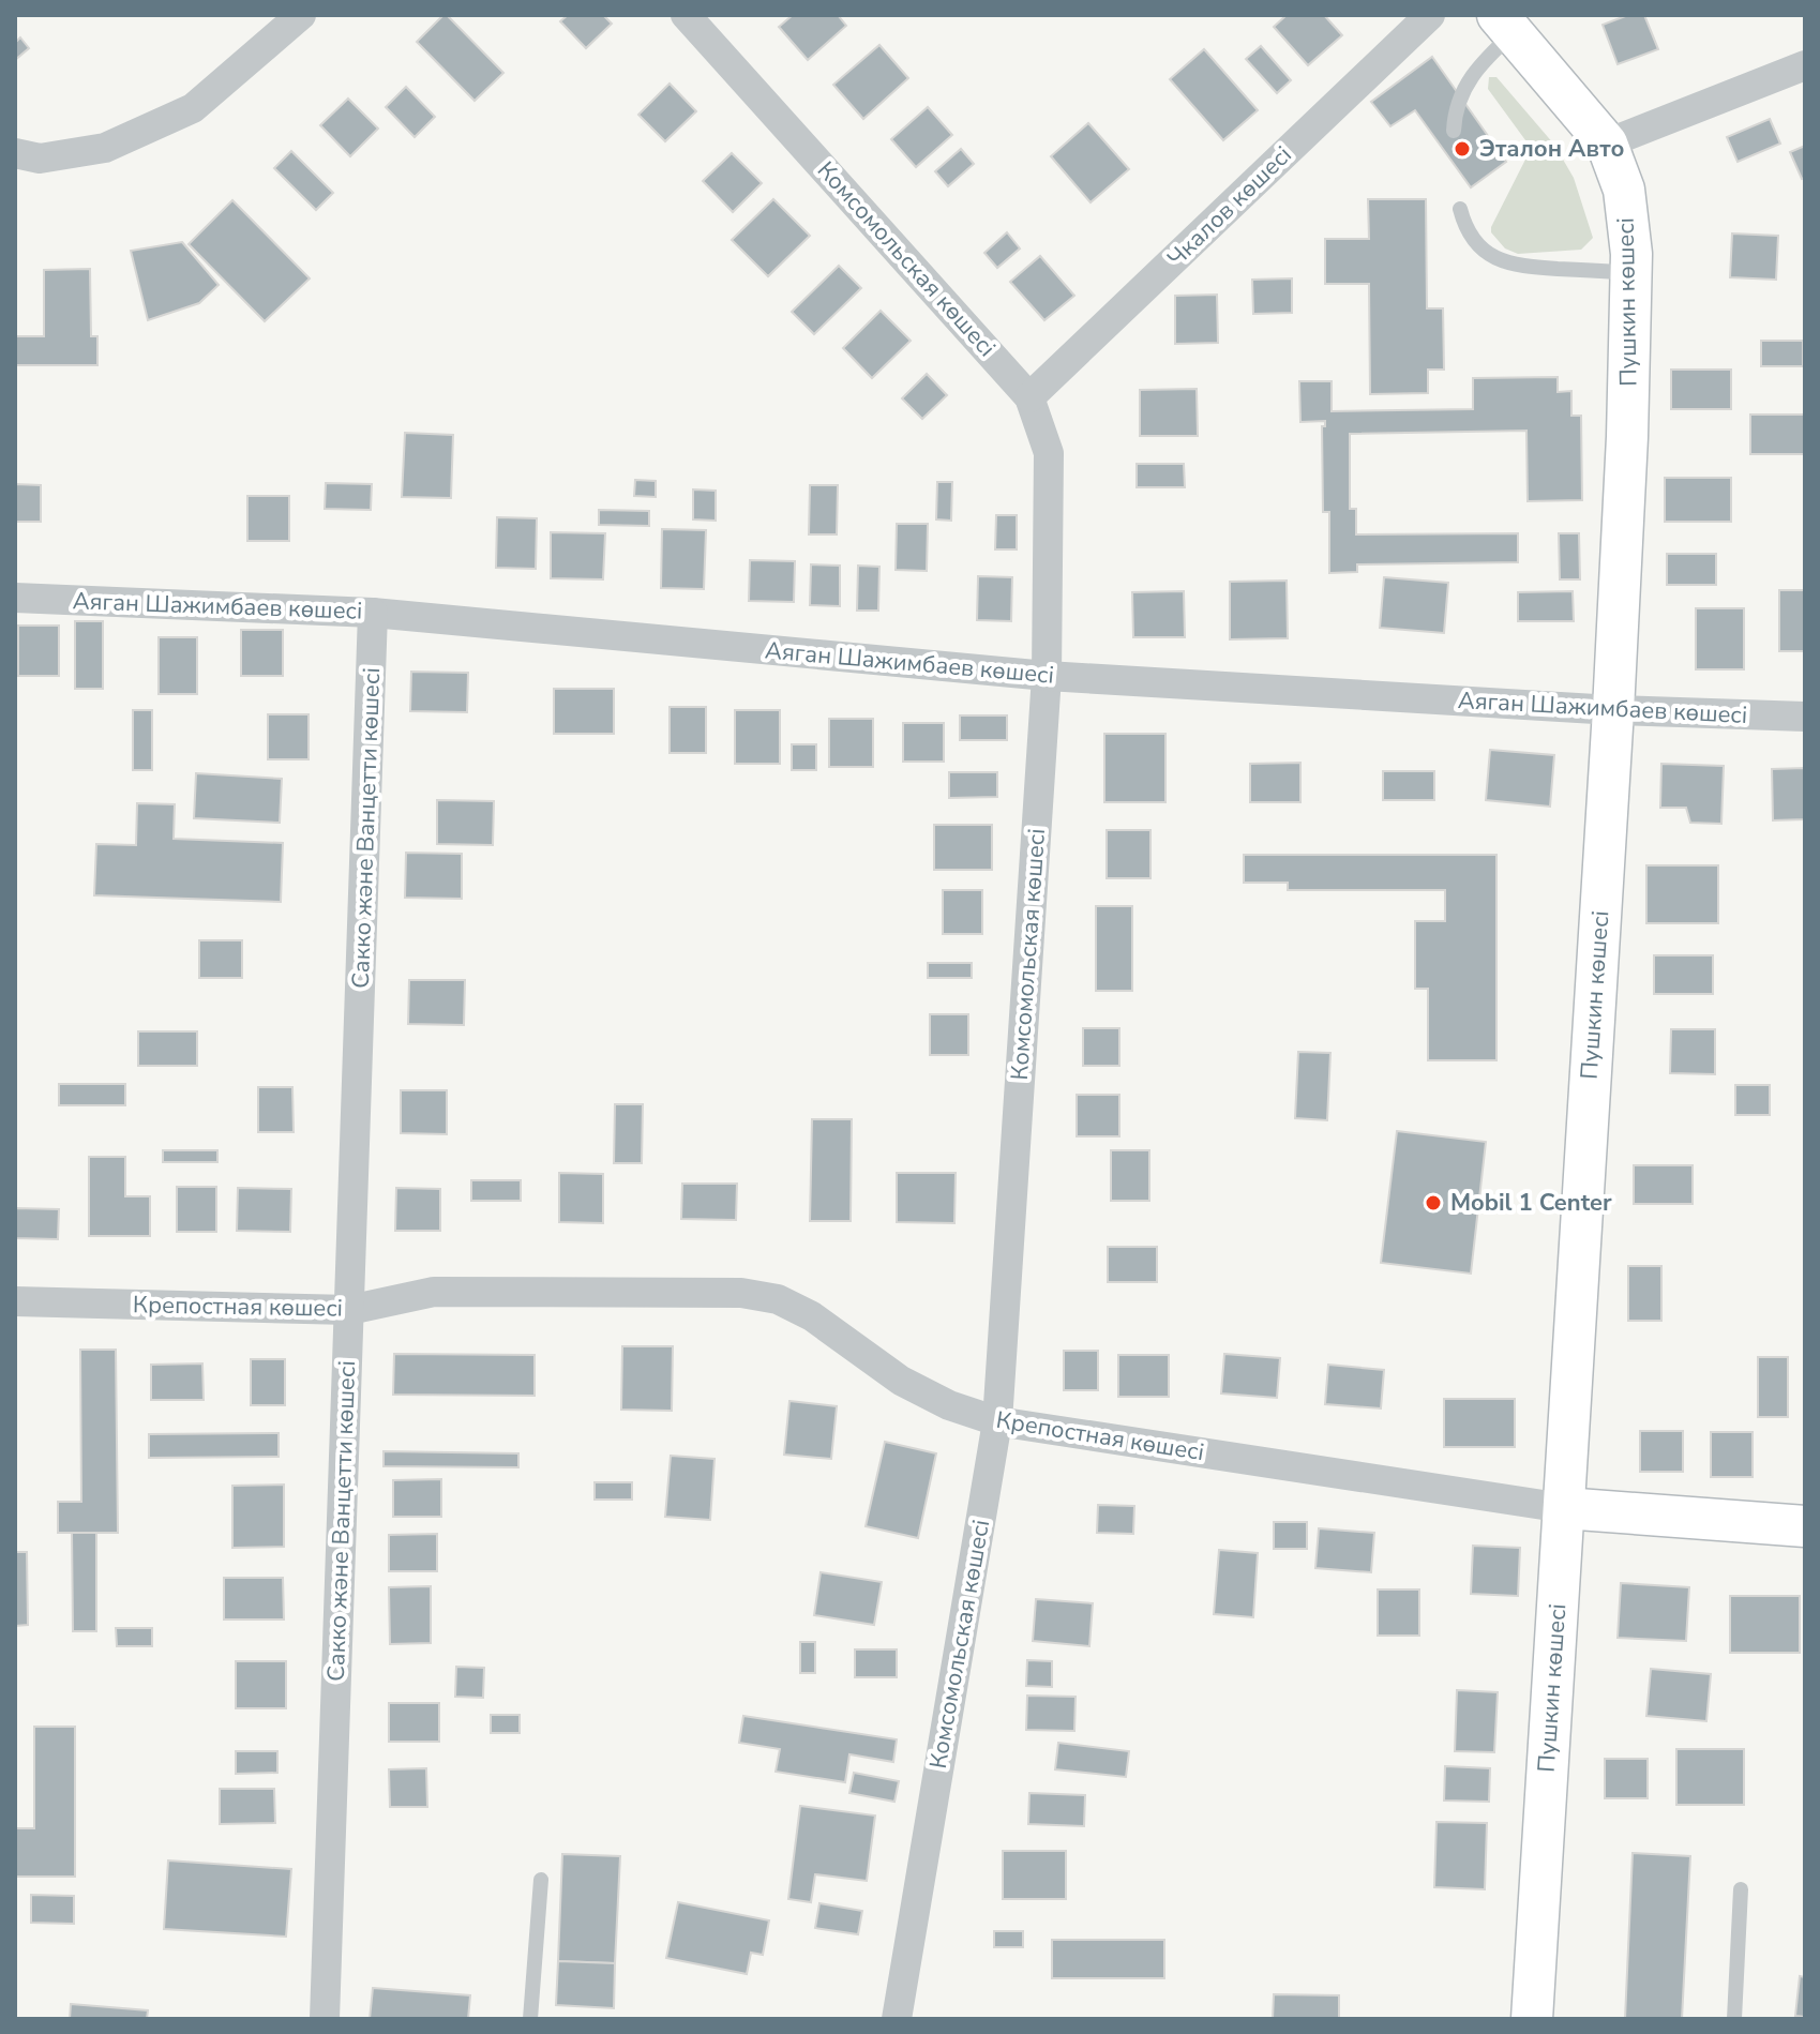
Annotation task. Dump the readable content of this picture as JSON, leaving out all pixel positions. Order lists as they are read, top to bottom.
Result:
{
  "streets": {
    "street": [
      "Чкалов көшесі",
      "Комсомольская көшесі",
      "Пушкин көшесі",
      "Аяган Шажимбаев көшесі",
      "Сакко және Ванцетти көшесі",
      "Крепостная көшесі"
    ]
  },
  "crossings": [
    ["Чкалов көшесі", "Комсомольская көшесі"],
    ["Комсомольская көшесі", "Аяган Шажимбаев көшесі"],
    ["Комсомольская көшесі", "Крепостная көшесі"],
    ["Пушкин көшесі", "Аяган Шажимбаев көшесі"],
    ["Пушкин көшесі", "Крепостная көшесі"],
    ["Аяган Шажимбаев көшесі", "Сакко және Ванцетти көшесі"],
    ["Сакко және Ванцетти көшесі", "Крепостная көшесі"]
  ],
  "places": ["Эталон Авто", "Mobil 1 Center"]
}
